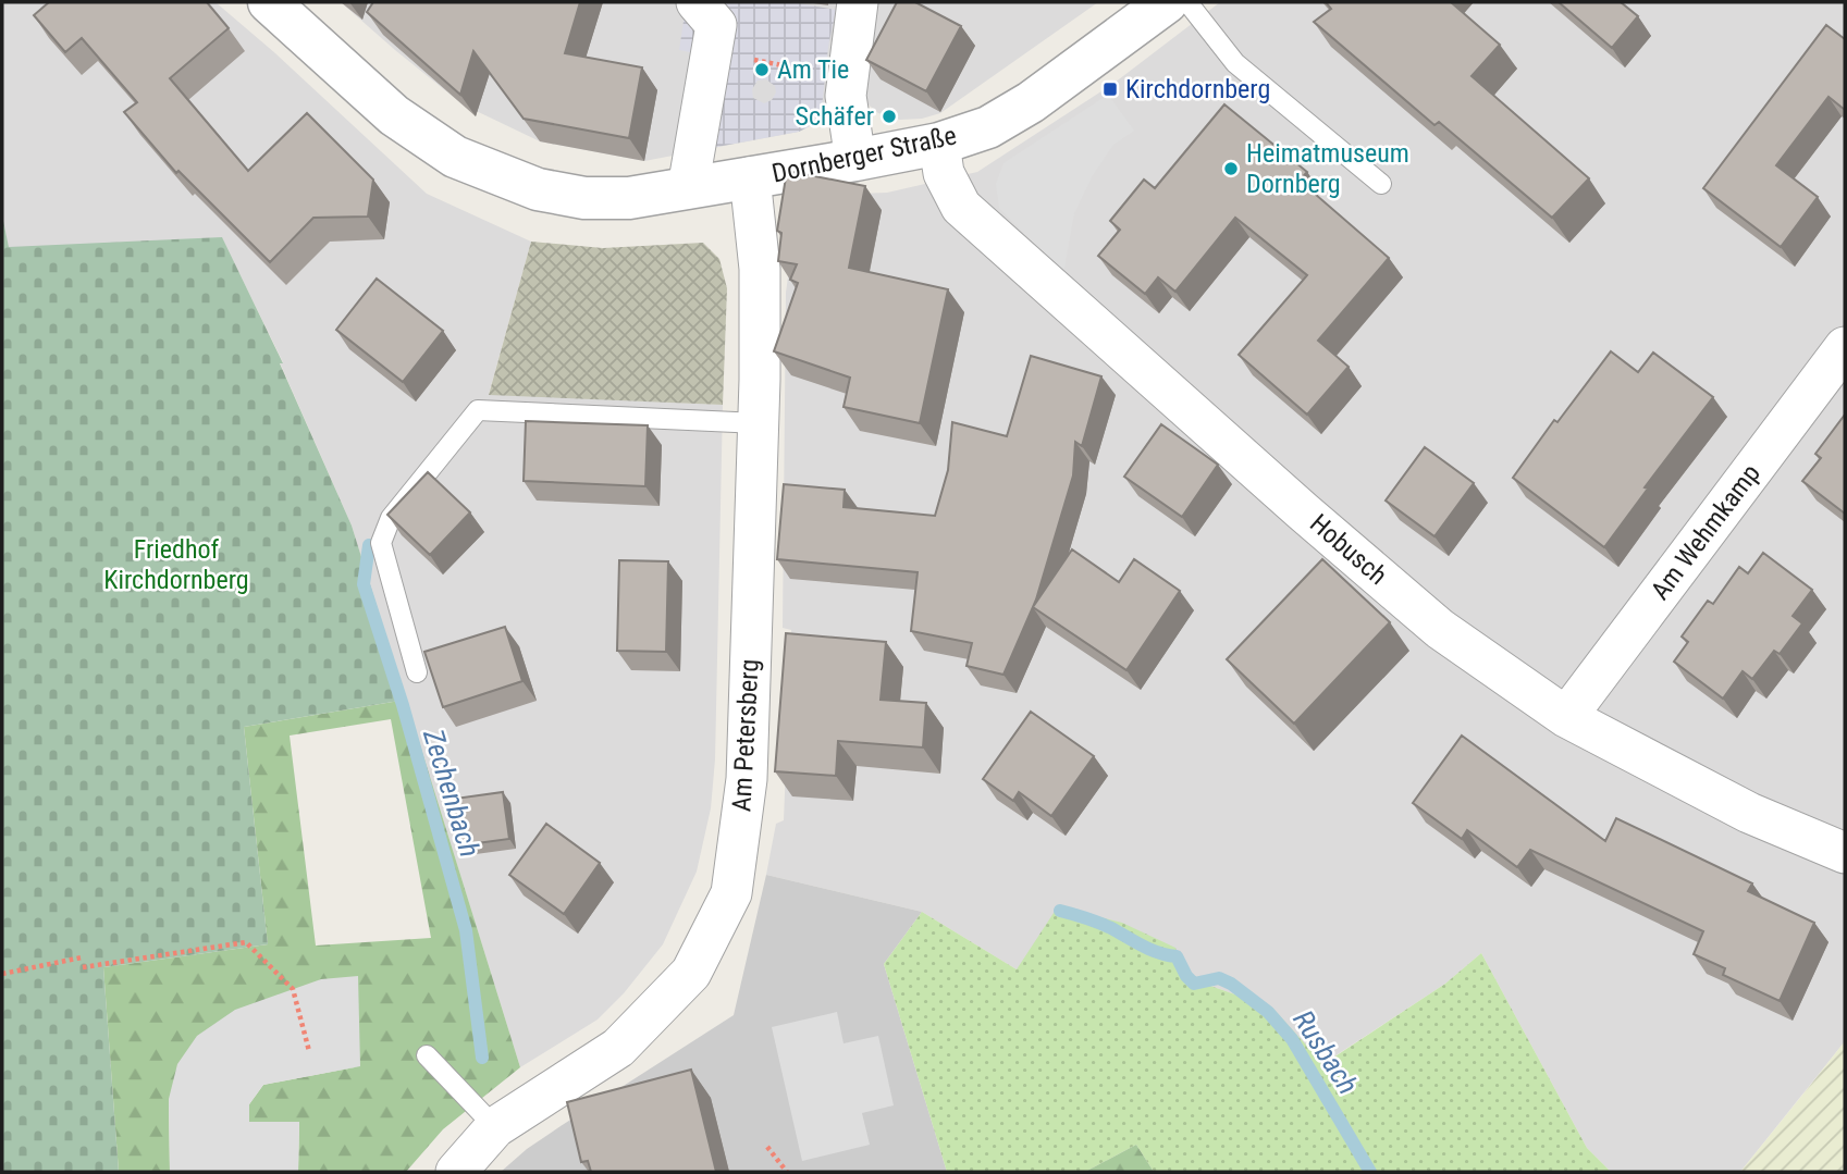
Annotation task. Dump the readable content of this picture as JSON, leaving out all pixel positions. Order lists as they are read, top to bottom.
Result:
{
  "streets": {
    "street": [
      "Dornberger Straße",
      "Am Wehmkamp",
      "Hobusch",
      "Am Petersberg"
    ]
  },
  "crossings": [
    ["Dornberger Straße", "Hobusch"],
    ["Dornberger Straße", "Am Petersberg"],
    ["Am Wehmkamp", "Hobusch"]
  ],
  "water": ["Zechenbach", "Rusbach"],
  "parks": ["Friedhof Kirchdornberg"],
  "places": {
    "other": ["Am Tie", "Schäfer", "Heimatmuseum Dornberg"],
    "transit": ["Kirchdornberg"]
  }
}
